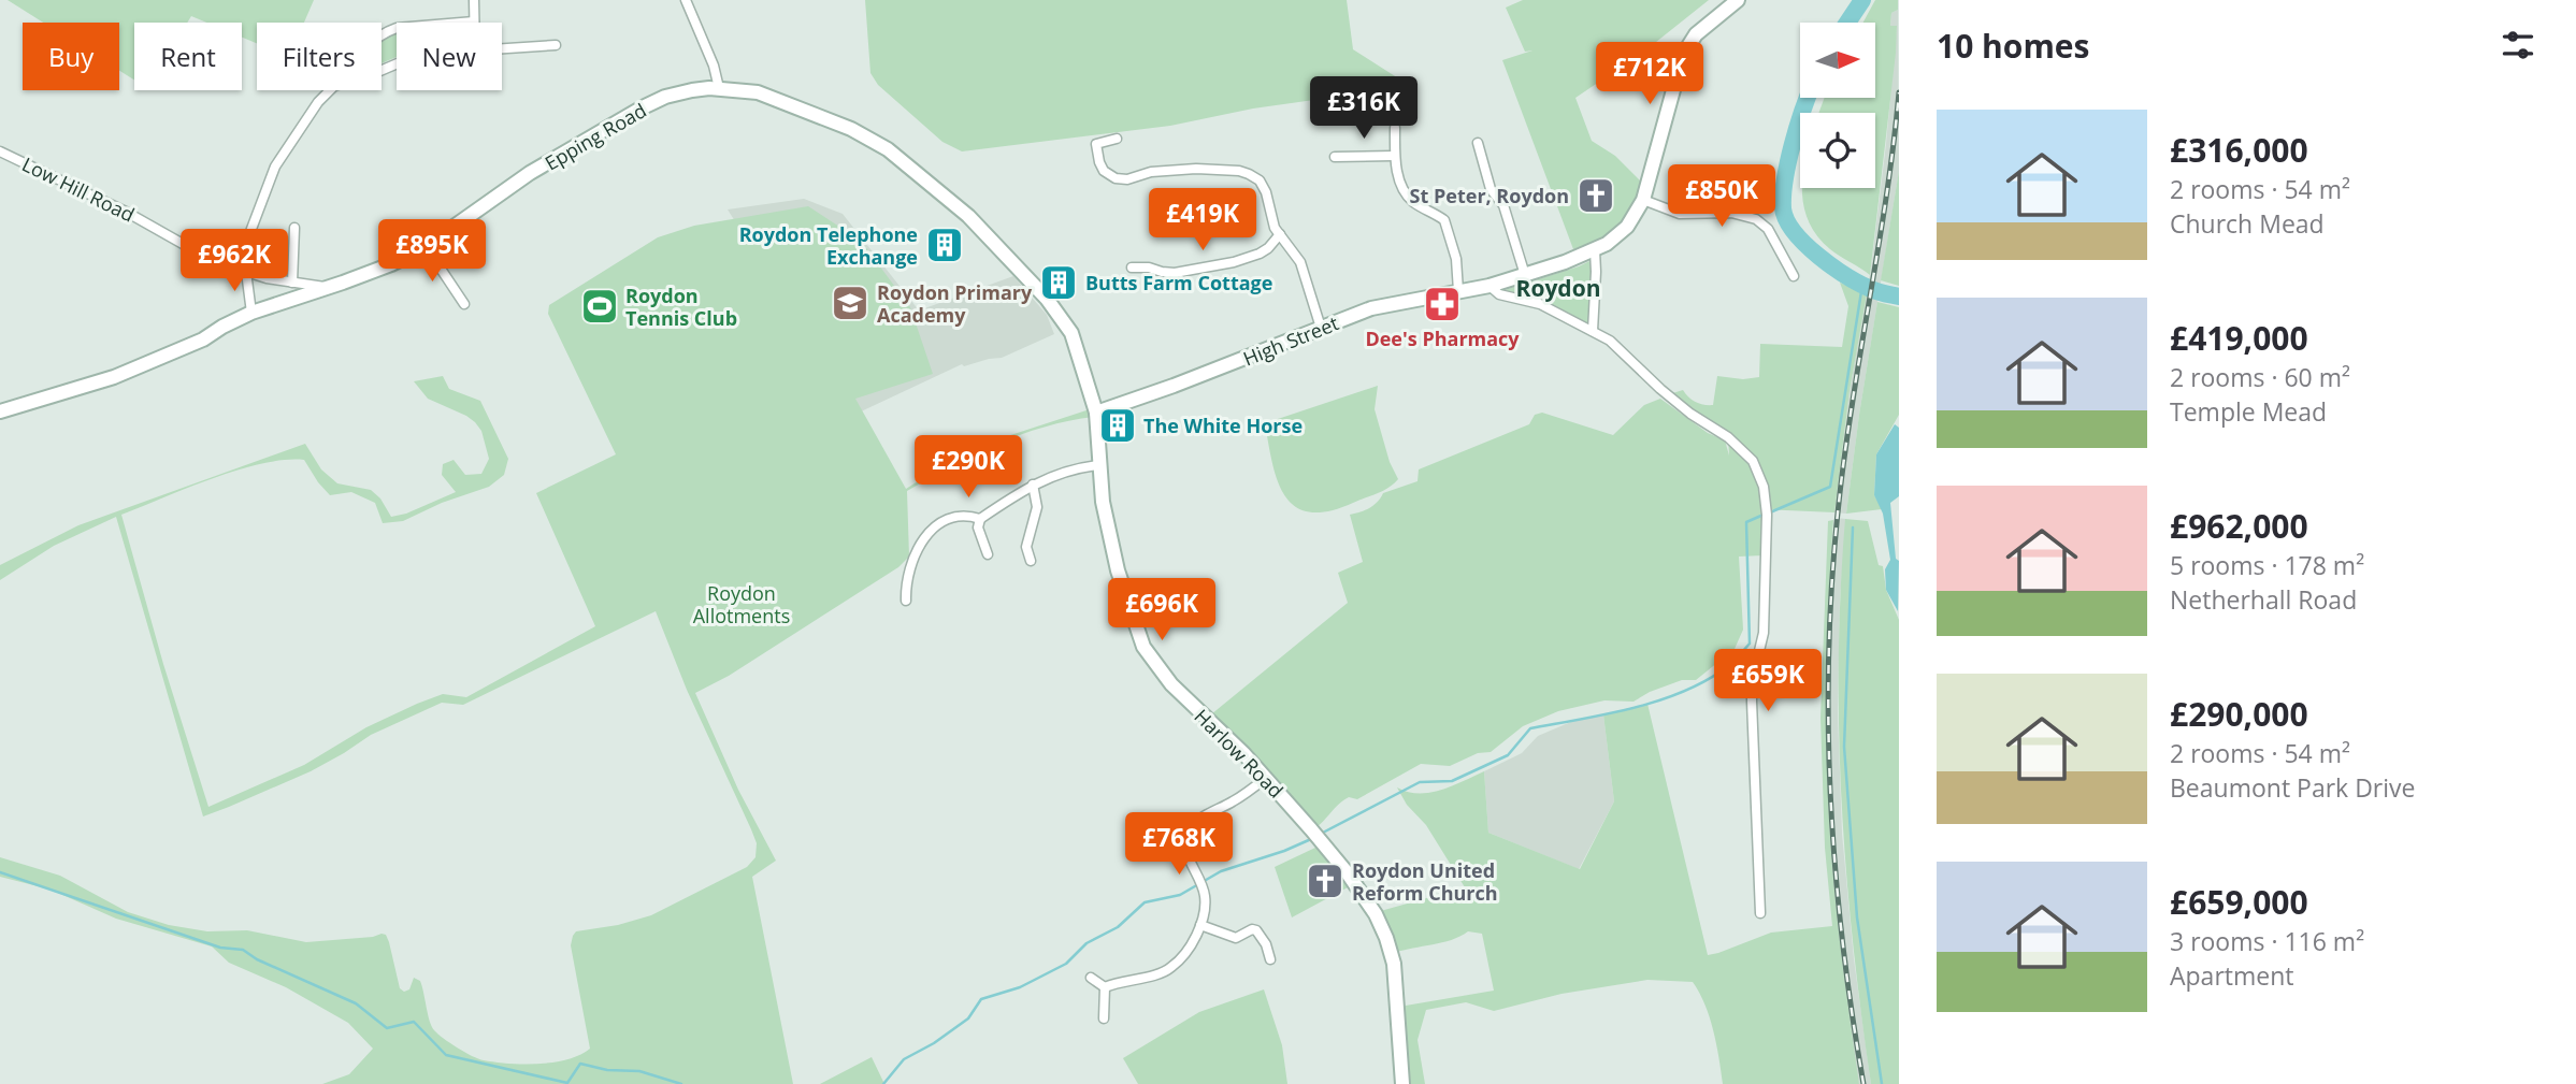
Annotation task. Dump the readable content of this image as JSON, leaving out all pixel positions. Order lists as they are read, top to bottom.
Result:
{
  "streets": {
    "main road": ["Epping Road", "High Street", "Harlow Road"],
    "street": ["Low Hill Road"]
  },
  "crossings": [
    ["Epping Road", "Low Hill Road"],
    ["Epping Road", "High Street"],
    ["Epping Road", "Harlow Road"],
    ["High Street", "Harlow Road"]
  ],
  "districts": ["Roydon"],
  "parks": ["Roydon Allotments"],
  "places": {
    "church": ["St Peter, Roydon", "Roydon United Reform Church"],
    "building": ["Roydon Telephone Exchange", "Butts Farm Cottage", "The White Horse"],
    "school or university": ["Roydon Primary Academy"],
    "pharmacy": ["Dee's Pharmacy"],
    "sports": ["Roydon Tennis Club"]
  },
  "north": "right",
  "page": {
    "heading": "10 homes",
    "chip": [
      "Buy",
      "Rent",
      "Filters",
      "New"
    ],
    "price": [
      "£712K",
      "£316K",
      "£850K",
      "£419K",
      "£895K",
      "£962K",
      "£290K",
      "£696K",
      "£659K",
      "£768K"
    ],
    "list": [
      {
        "name": "£316,000",
        "note": "2 rooms · 54 m² · Church Mead"
      },
      {
        "name": "£419,000",
        "note": "2 rooms · 60 m² · Temple Mead"
      },
      {
        "name": "£962,000",
        "note": "5 rooms · 178 m² · Netherhall Road"
      },
      {
        "name": "£290,000",
        "note": "2 rooms · 54 m² · Beaumont Park Drive"
      },
      {
        "name": "£659,000",
        "note": "3 rooms · 116 m² · Apartment"
      }
    ]
  }
}
